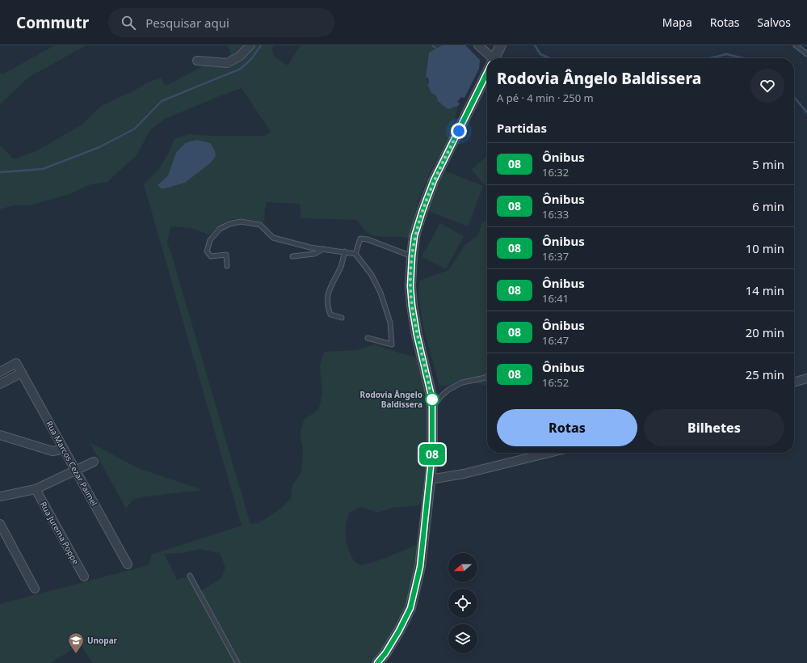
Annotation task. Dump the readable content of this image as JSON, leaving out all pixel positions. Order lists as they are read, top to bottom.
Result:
{
  "streets": {
    "street": ["Rua Marcos Cezar Paimel", "Rua Jurema Poppe"]
  },
  "places": {
    "other": ["Rodovia Ângelo Baldissera"],
    "school or university": ["Unopar"]
  },
  "lines": ["bus line 08"],
  "north": "left",
  "page": {
    "header": "Commutr",
    "search": "Pesquisar aqui",
    "nav": ["Mapa", "Rotas", "Salvos"],
    "on_map": "08",
    "heading": [
      ["Rodovia Ângelo Baldissera", "A pé · 4 min · 250 m"],
      "Partidas"
    ],
    "list": [
      {
        "mark": "08",
        "name": "Ônibus",
        "note": "16:32",
        "value": "5 min"
      },
      {
        "mark": "08",
        "name": "Ônibus",
        "note": "16:33",
        "value": "6 min"
      },
      {
        "mark": "08",
        "name": "Ônibus",
        "note": "16:37",
        "value": "10 min"
      },
      {
        "mark": "08",
        "name": "Ônibus",
        "note": "16:41",
        "value": "14 min"
      },
      {
        "mark": "08",
        "name": "Ônibus",
        "note": "16:47",
        "value": "20 min"
      },
      {
        "mark": "08",
        "name": "Ônibus",
        "note": "16:52",
        "value": "25 min"
      }
    ],
    "buttons": ["Rotas", "Bilhetes"]
  }
}
